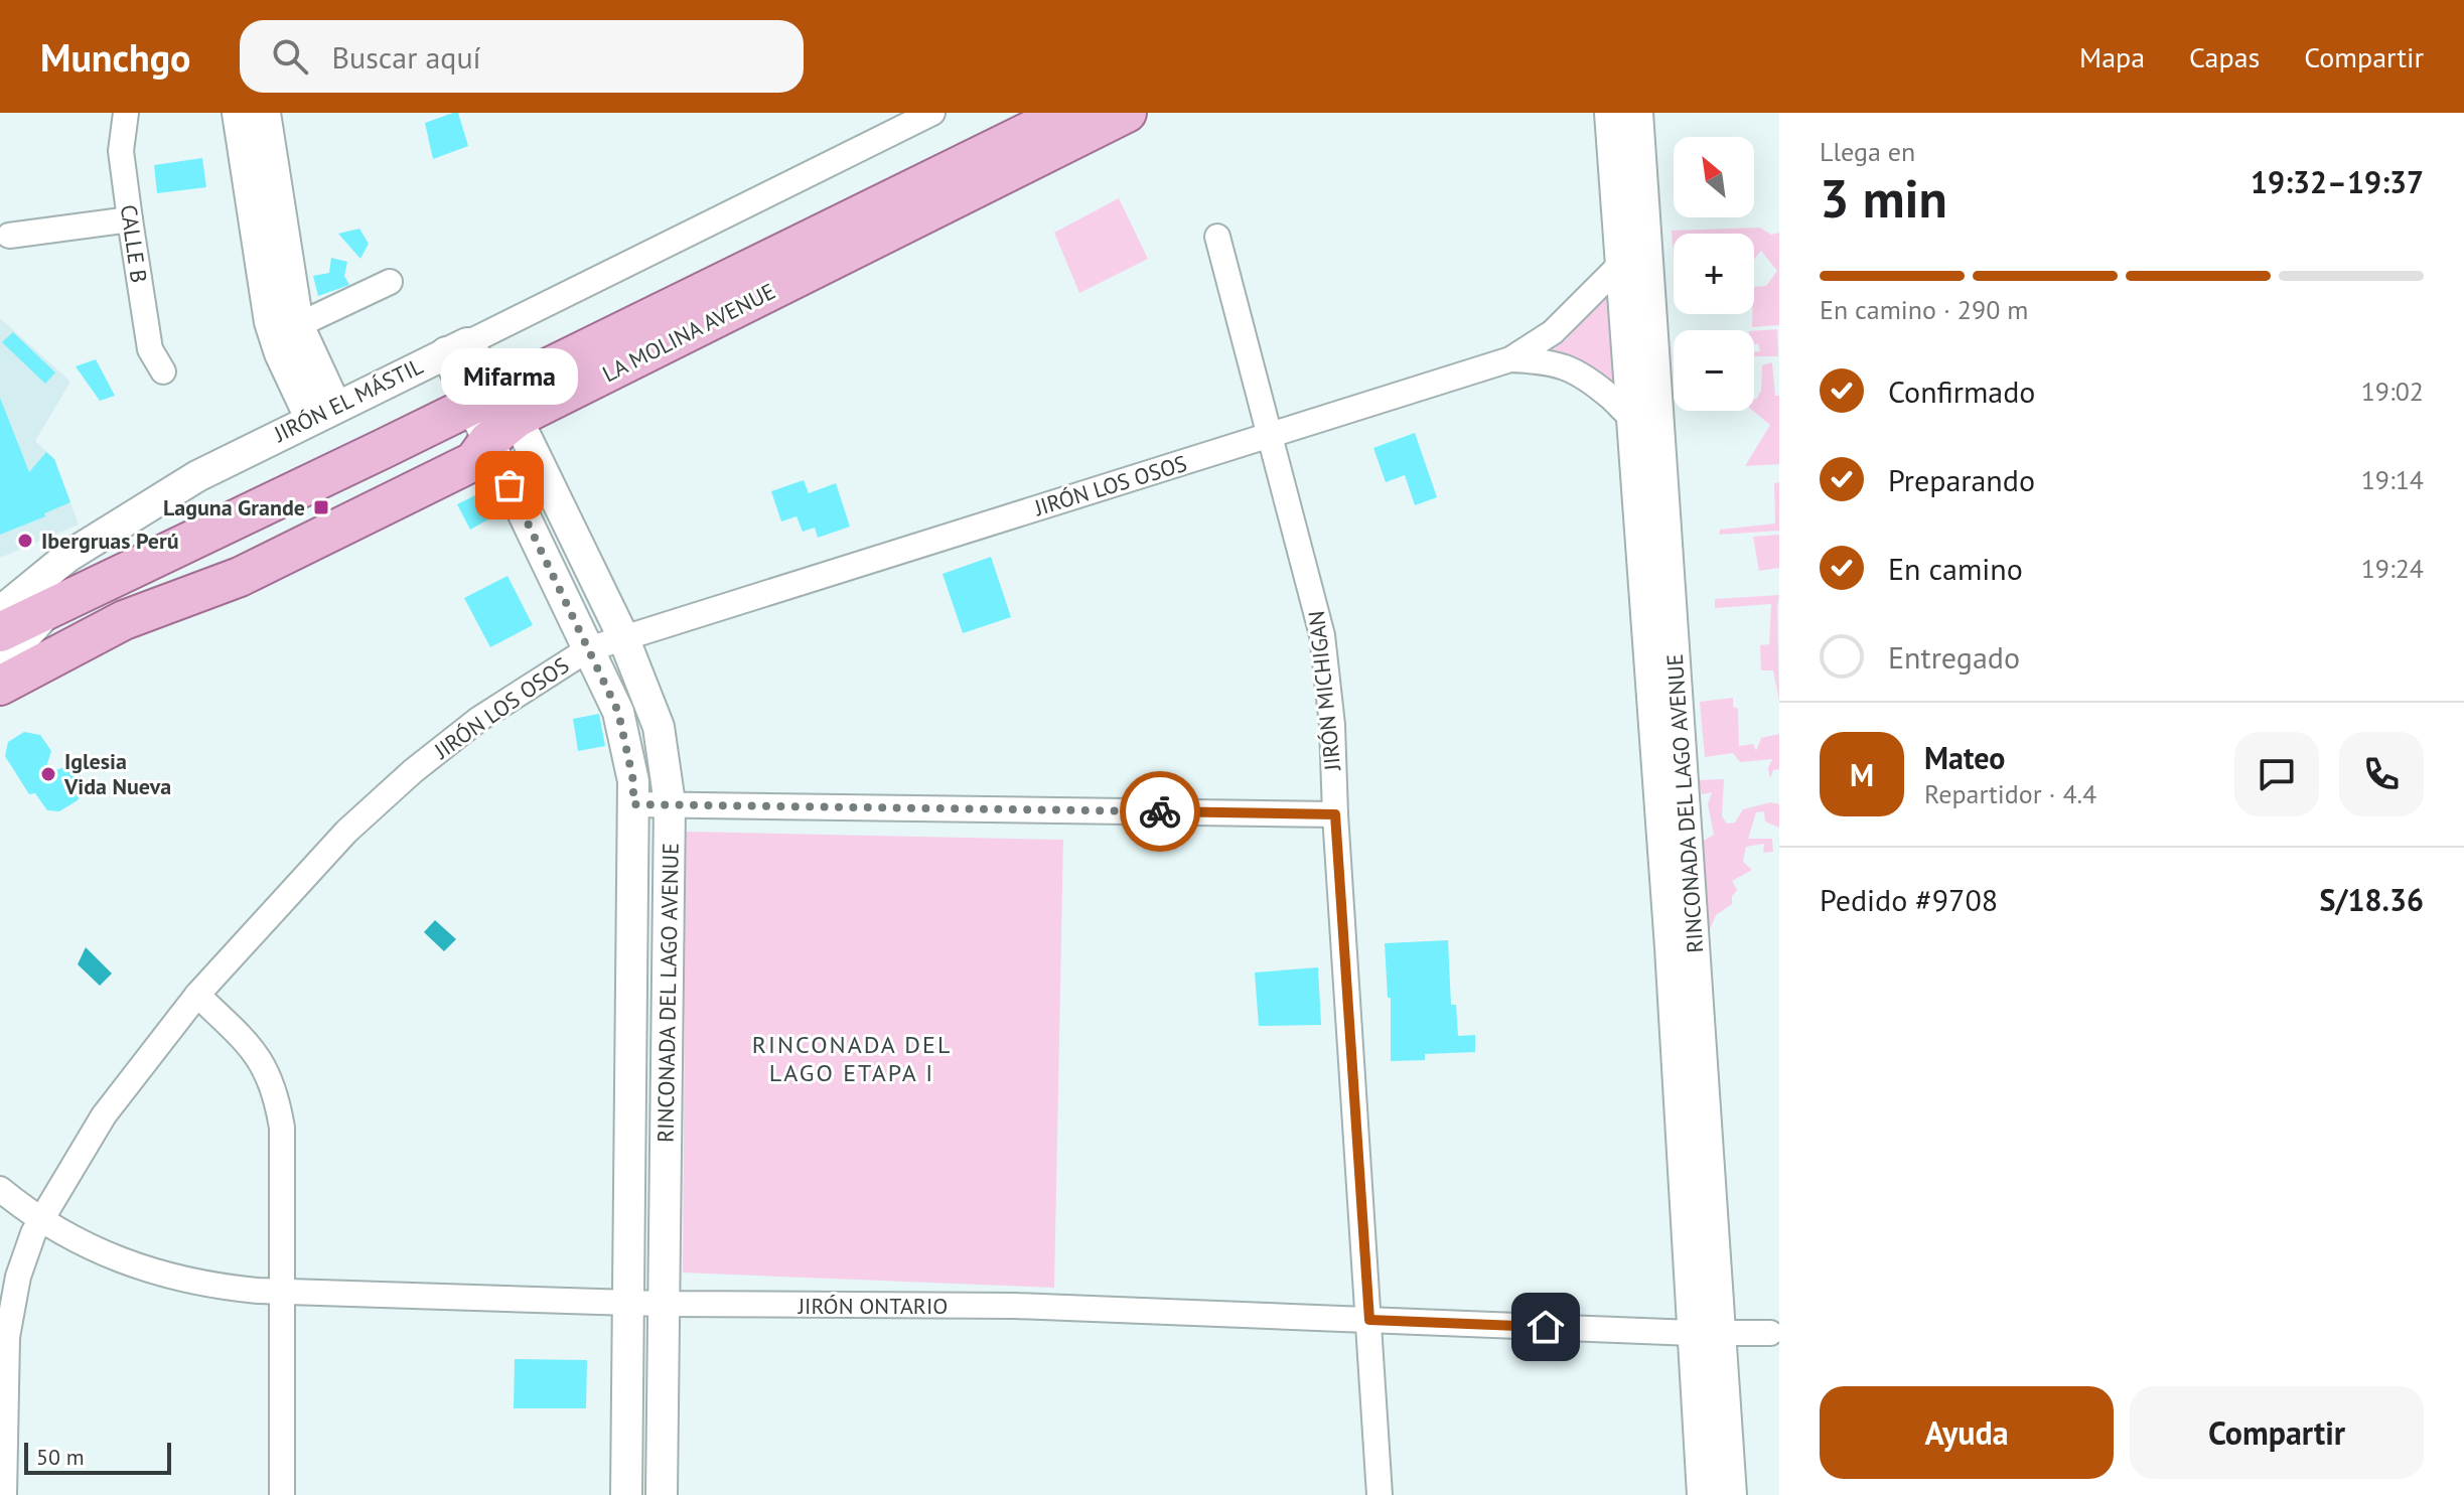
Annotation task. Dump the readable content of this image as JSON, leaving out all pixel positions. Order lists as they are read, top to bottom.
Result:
{
  "streets": {
    "main road": ["LA MOLINA AVENUE"],
    "street": [
      "CALLE B",
      "JIRÓN EL MÁSTIL",
      "JIRÓN LOS OSOS",
      "JIRÓN MICHIGAN",
      "RINCONADA DEL LAGO AVENUE",
      "JIRÓN ONTARIO"
    ]
  },
  "crossings": [
    ["LA MOLINA AVENUE", "RINCONADA DEL LAGO AVENUE"],
    ["JIRÓN EL MÁSTIL", "RINCONADA DEL LAGO AVENUE"],
    ["JIRÓN LOS OSOS", "JIRÓN MICHIGAN"],
    ["JIRÓN LOS OSOS", "RINCONADA DEL LAGO AVENUE"],
    ["JIRÓN LOS OSOS", "JIRÓN ONTARIO"],
    ["JIRÓN MICHIGAN", "JIRÓN ONTARIO"],
    ["RINCONADA DEL LAGO AVENUE", "JIRÓN ONTARIO"]
  ],
  "districts": ["RINCONADA DEL LAGO ETAPA I"],
  "places": {
    "other": ["Mifarma", "Ibergruas Perú", "Iglesia Vida Nueva"],
    "transit": ["Laguna Grande"]
  },
  "scale_bar": "50 m",
  "north": "top left",
  "page": {
    "header": "Munchgo",
    "search": "Buscar aquí",
    "nav": ["Mapa", "Capas", "Compartir"],
    "heading": ["3 min", "Llega en", "19:32–19:37"],
    "panel": [
      "Mateo",
      "Repartidor · 4.4",
      "Pedido #9708",
      "S/18.36"
    ],
    "map_buttons": ["+", "−"],
    "bar": "En camino · 290 m",
    "list": [
      ["Confirmado", "19:02"],
      ["Preparando", "19:14"],
      ["En camino", "19:24"],
      "Entregado"
    ],
    "bubble": "Mifarma",
    "round": "M",
    "buttons": ["Ayuda", "Compartir"],
    "scale": "50 m"
  }
}
